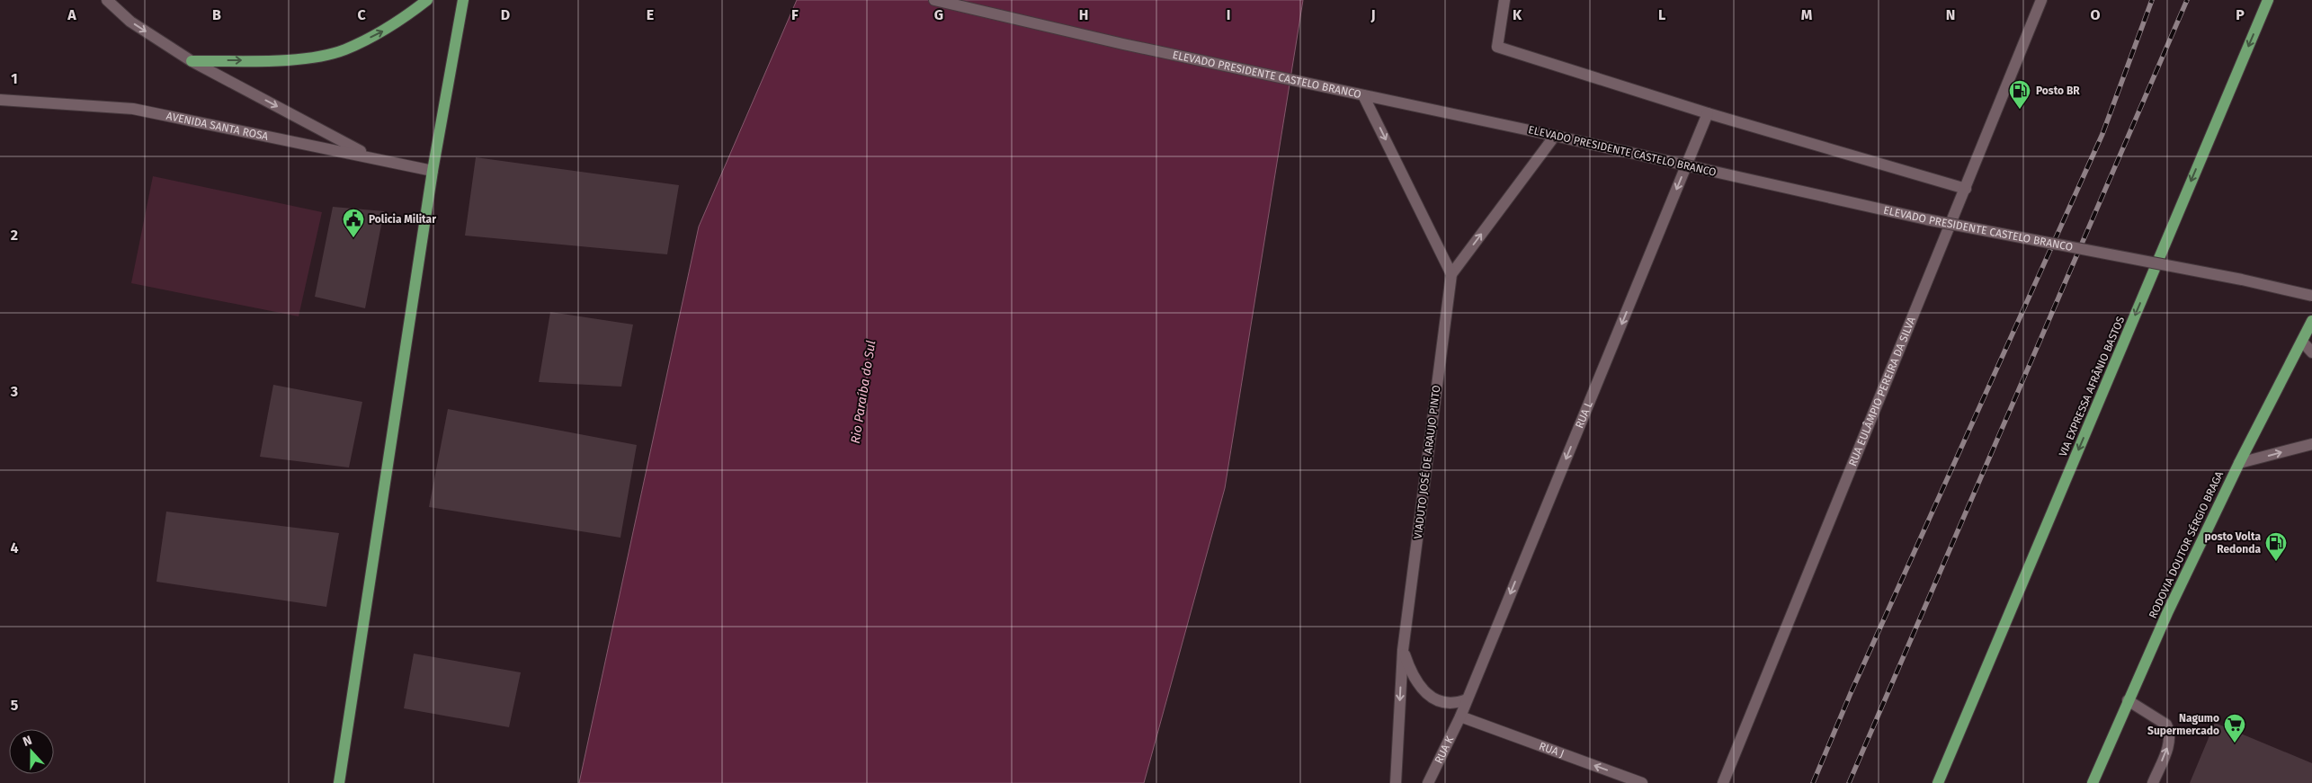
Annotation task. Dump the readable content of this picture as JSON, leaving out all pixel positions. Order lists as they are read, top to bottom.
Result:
{
  "streets": {
    "main road": ["VIA EXPRESSA AFRÂNIO BASTOS", "RODOVIA DOUTOR SÉRGIO BRAGA"],
    "street": [
      "ELEVADO PRESIDENTE CASTELO BRANCO",
      "AVENIDA SANTA ROSA",
      "RUA EULÂMPIO PEREIRA DA SILVA",
      "RUA L",
      "VIADUTO JOSÉ DE ARAUJO PINTO",
      "RUA K",
      "RUA J"
    ]
  },
  "crossings": [
    ["ELEVADO PRESIDENTE CASTELO BRANCO", "VIADUTO JOSÉ DE ARAUJO PINTO"],
    ["RUA L", "RUA K"],
    ["RUA L", "RUA J"],
    ["RUA K", "RUA J"]
  ],
  "one_way": ["VIA EXPRESSA AFRÂNIO BASTOS", "RUA L", "RUA J"],
  "water": ["Rio Paraíba do Sul"],
  "places": {
    "fuel station": ["Posto BR", "posto Volta Redonda"],
    "public building": ["Policia Militar"],
    "supermarket": ["Nagumo Supermercado"]
  },
  "north": "top",
  "grid": {
    "columns": [
      "A",
      "B",
      "C",
      "D",
      "E",
      "F",
      "G",
      "H",
      "I",
      "J",
      "K",
      "L",
      "M",
      "N",
      "O",
      "P"
    ],
    "rows": [
      "1",
      "2",
      "3",
      "4",
      "5"
    ]
  }
}
